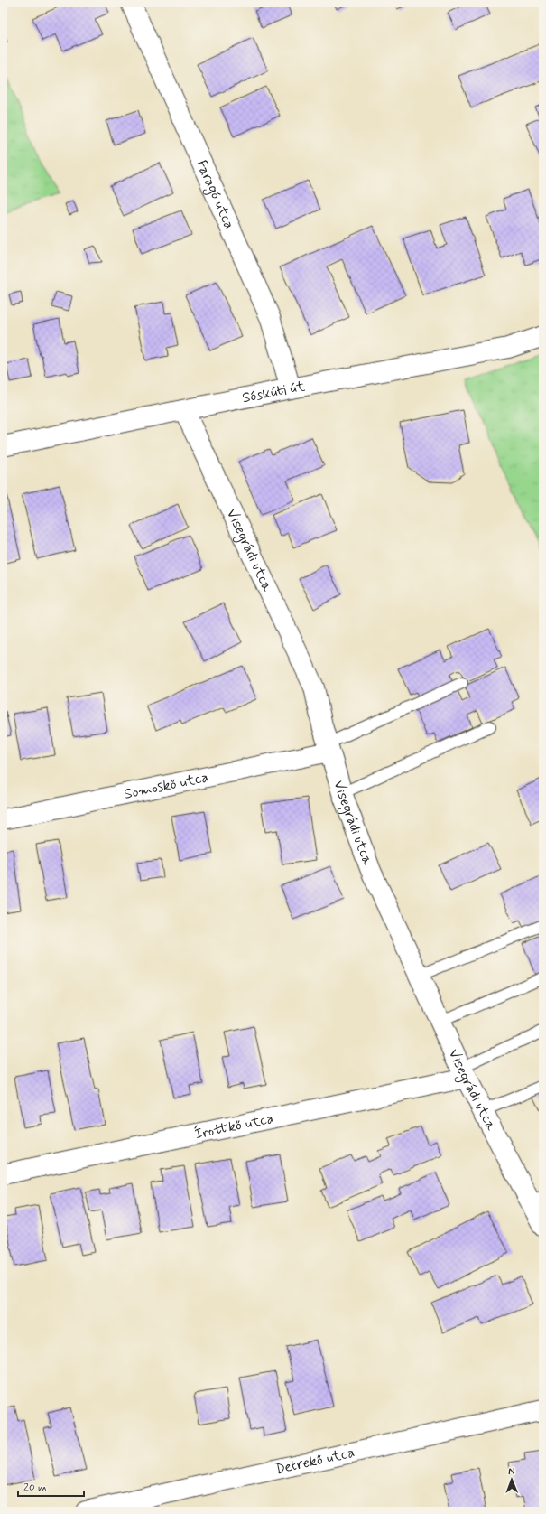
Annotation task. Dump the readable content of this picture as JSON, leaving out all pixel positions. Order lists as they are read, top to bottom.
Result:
{
  "streets": {
    "street": [
      "Faragó utca",
      "Sóskúti út",
      "Visegrádi utca",
      "Somoskő utca",
      "Írottkő utca",
      "Detrekő utca"
    ]
  },
  "crossings": [
    ["Faragó utca", "Sóskúti út"],
    ["Sóskúti út", "Visegrádi utca"],
    ["Visegrádi utca", "Somoskő utca"],
    ["Visegrádi utca", "Írottkő utca"]
  ],
  "scale_bar": "20 m",
  "north": "top"
}
